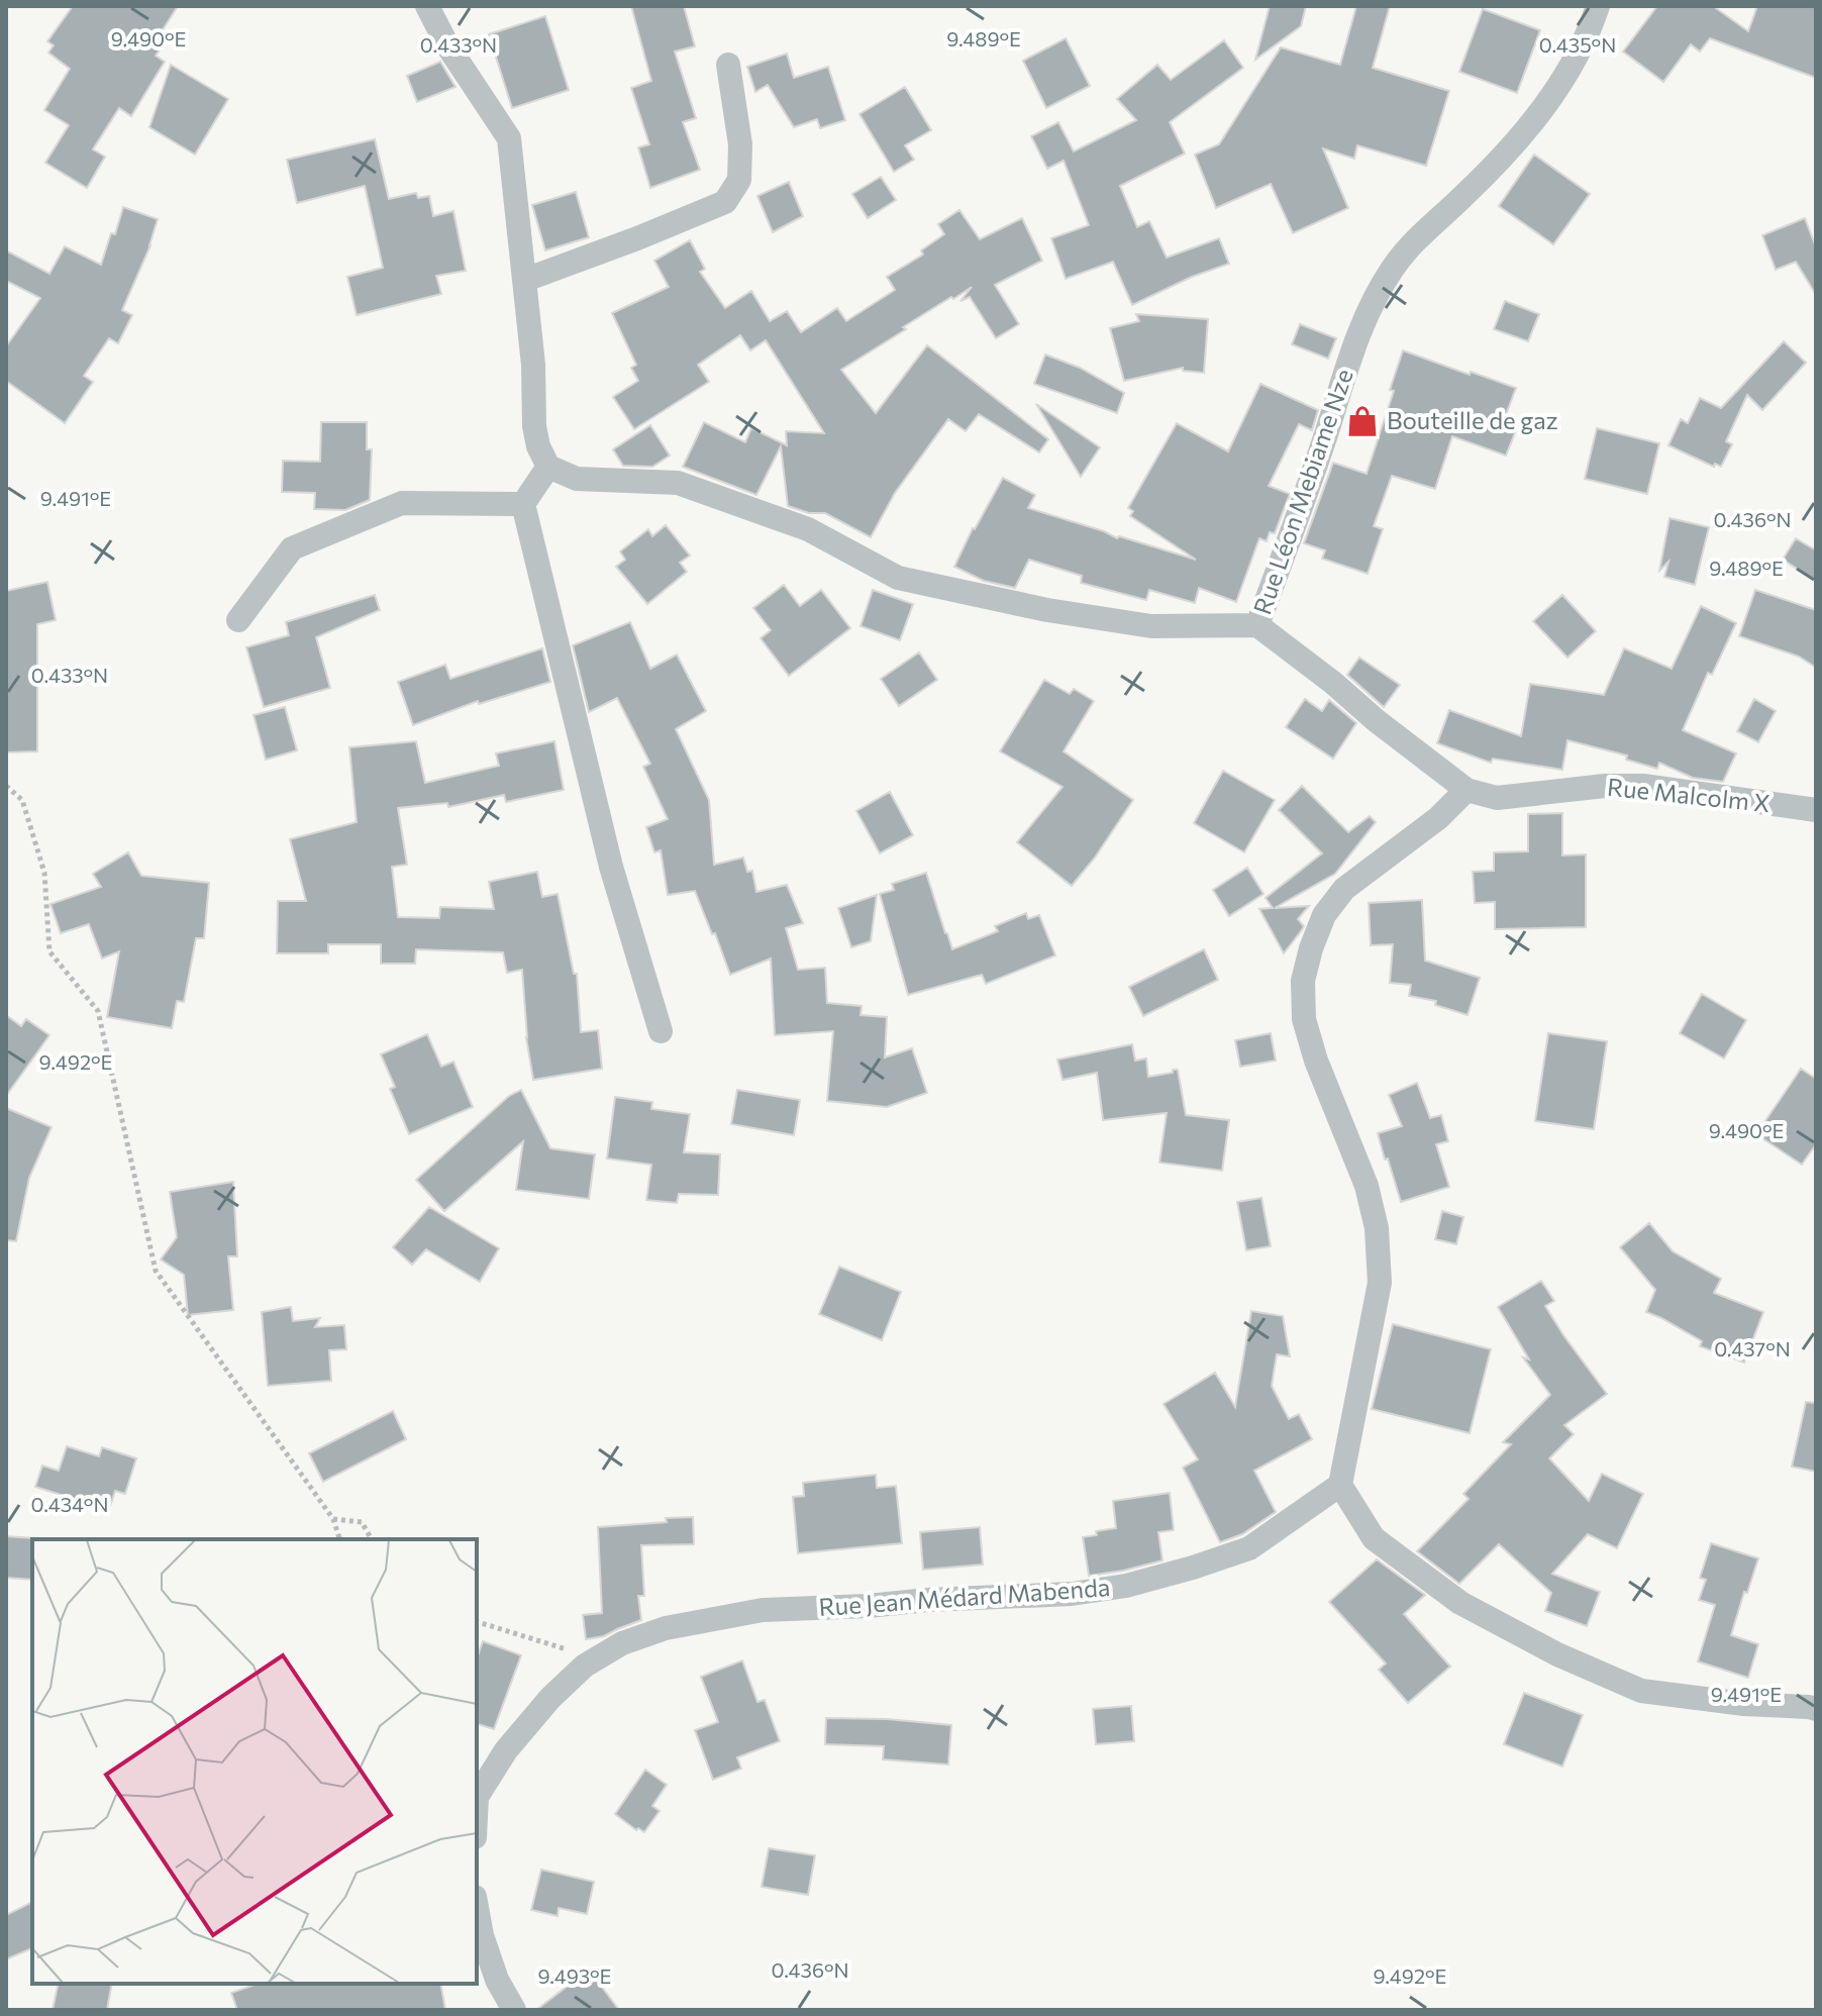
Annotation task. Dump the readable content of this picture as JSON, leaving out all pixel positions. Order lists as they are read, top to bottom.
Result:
{
  "streets": {
    "street": ["Rue Léon Mebiame Nze", "Rue Malcolm X", "Rue Jean Médard Mabenda"]
  },
  "places": {
    "shop": ["Bouteille de gaz"]
  },
  "coordinates": [
    "9.490°E",
    "9.489°E",
    "0.433°N",
    "0.435°N",
    "9.491°E",
    "0.436°N",
    "9.492°E",
    "0.437°N",
    "0.434°N",
    "9.493°E"
  ]
}
